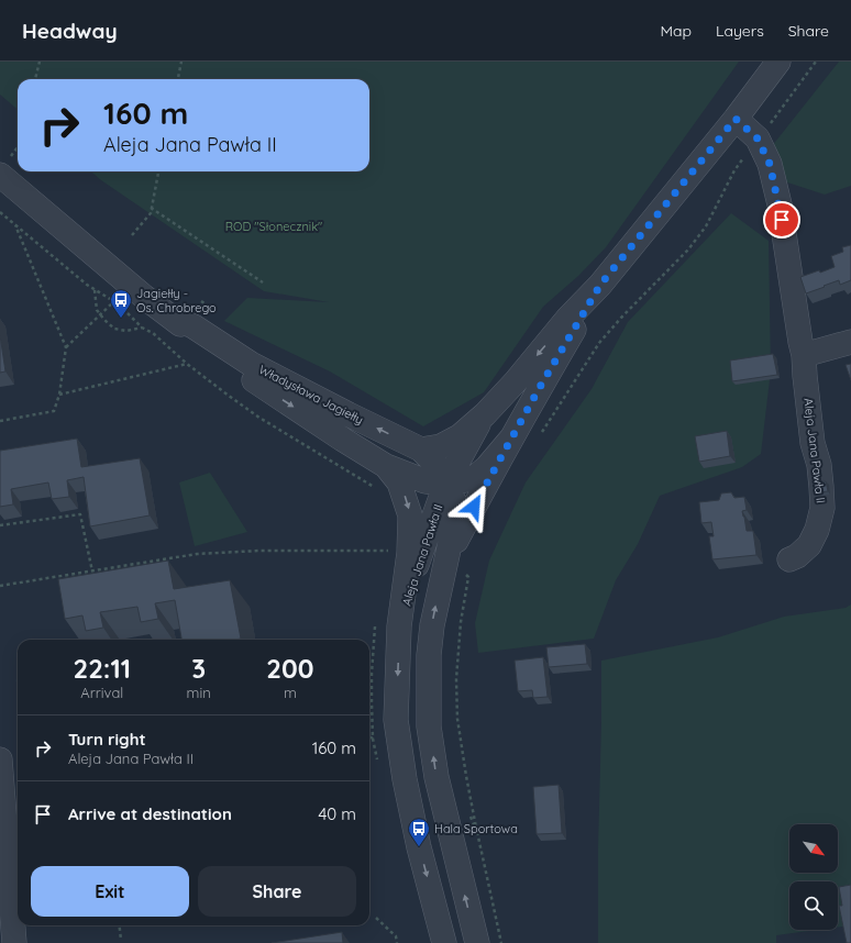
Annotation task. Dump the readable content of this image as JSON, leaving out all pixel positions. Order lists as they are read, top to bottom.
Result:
{
  "streets": {
    "street": ["Władysława Jagiełły", "Aleja Jana Pawła II"]
  },
  "crossings": [
    ["Władysława Jagiełły", "Aleja Jana Pawła II"]
  ],
  "parks": ["ROD \"Słonecznik\""],
  "places": {
    "bus stop": ["Jagiełły - Os. Chrobrego", "Hala Sportowa"]
  },
  "north": "bottom right",
  "page": {
    "header": "Headway",
    "nav": ["Map", "Layers", "Share"],
    "turn": ["160 m", "Aleja Jana Pawła II"],
    "eta": [
      "22:11",
      "Arrival",
      "3",
      "min",
      "200",
      "m"
    ],
    "list": [
      {
        "name": "Turn right",
        "note": "Aleja Jana Pawła II",
        "value": "160 m"
      },
      {
        "name": "Arrive at destination",
        "value": "40 m"
      }
    ],
    "buttons": ["Exit", "Share"]
  }
}
